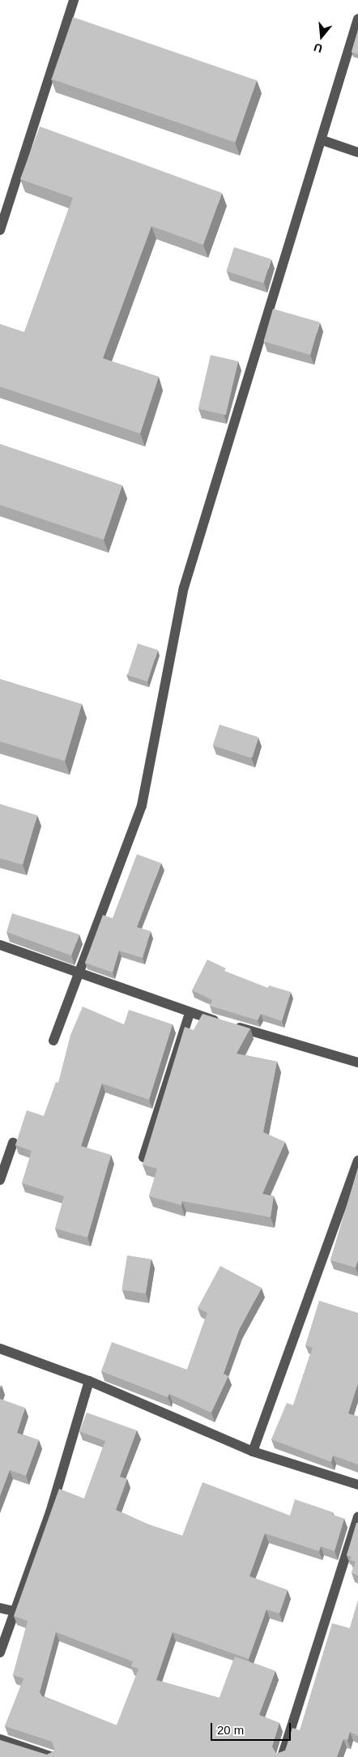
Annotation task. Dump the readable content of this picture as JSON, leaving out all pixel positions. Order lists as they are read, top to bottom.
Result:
{
  "scale_bar": "20 m",
  "north": "bottom"
}
